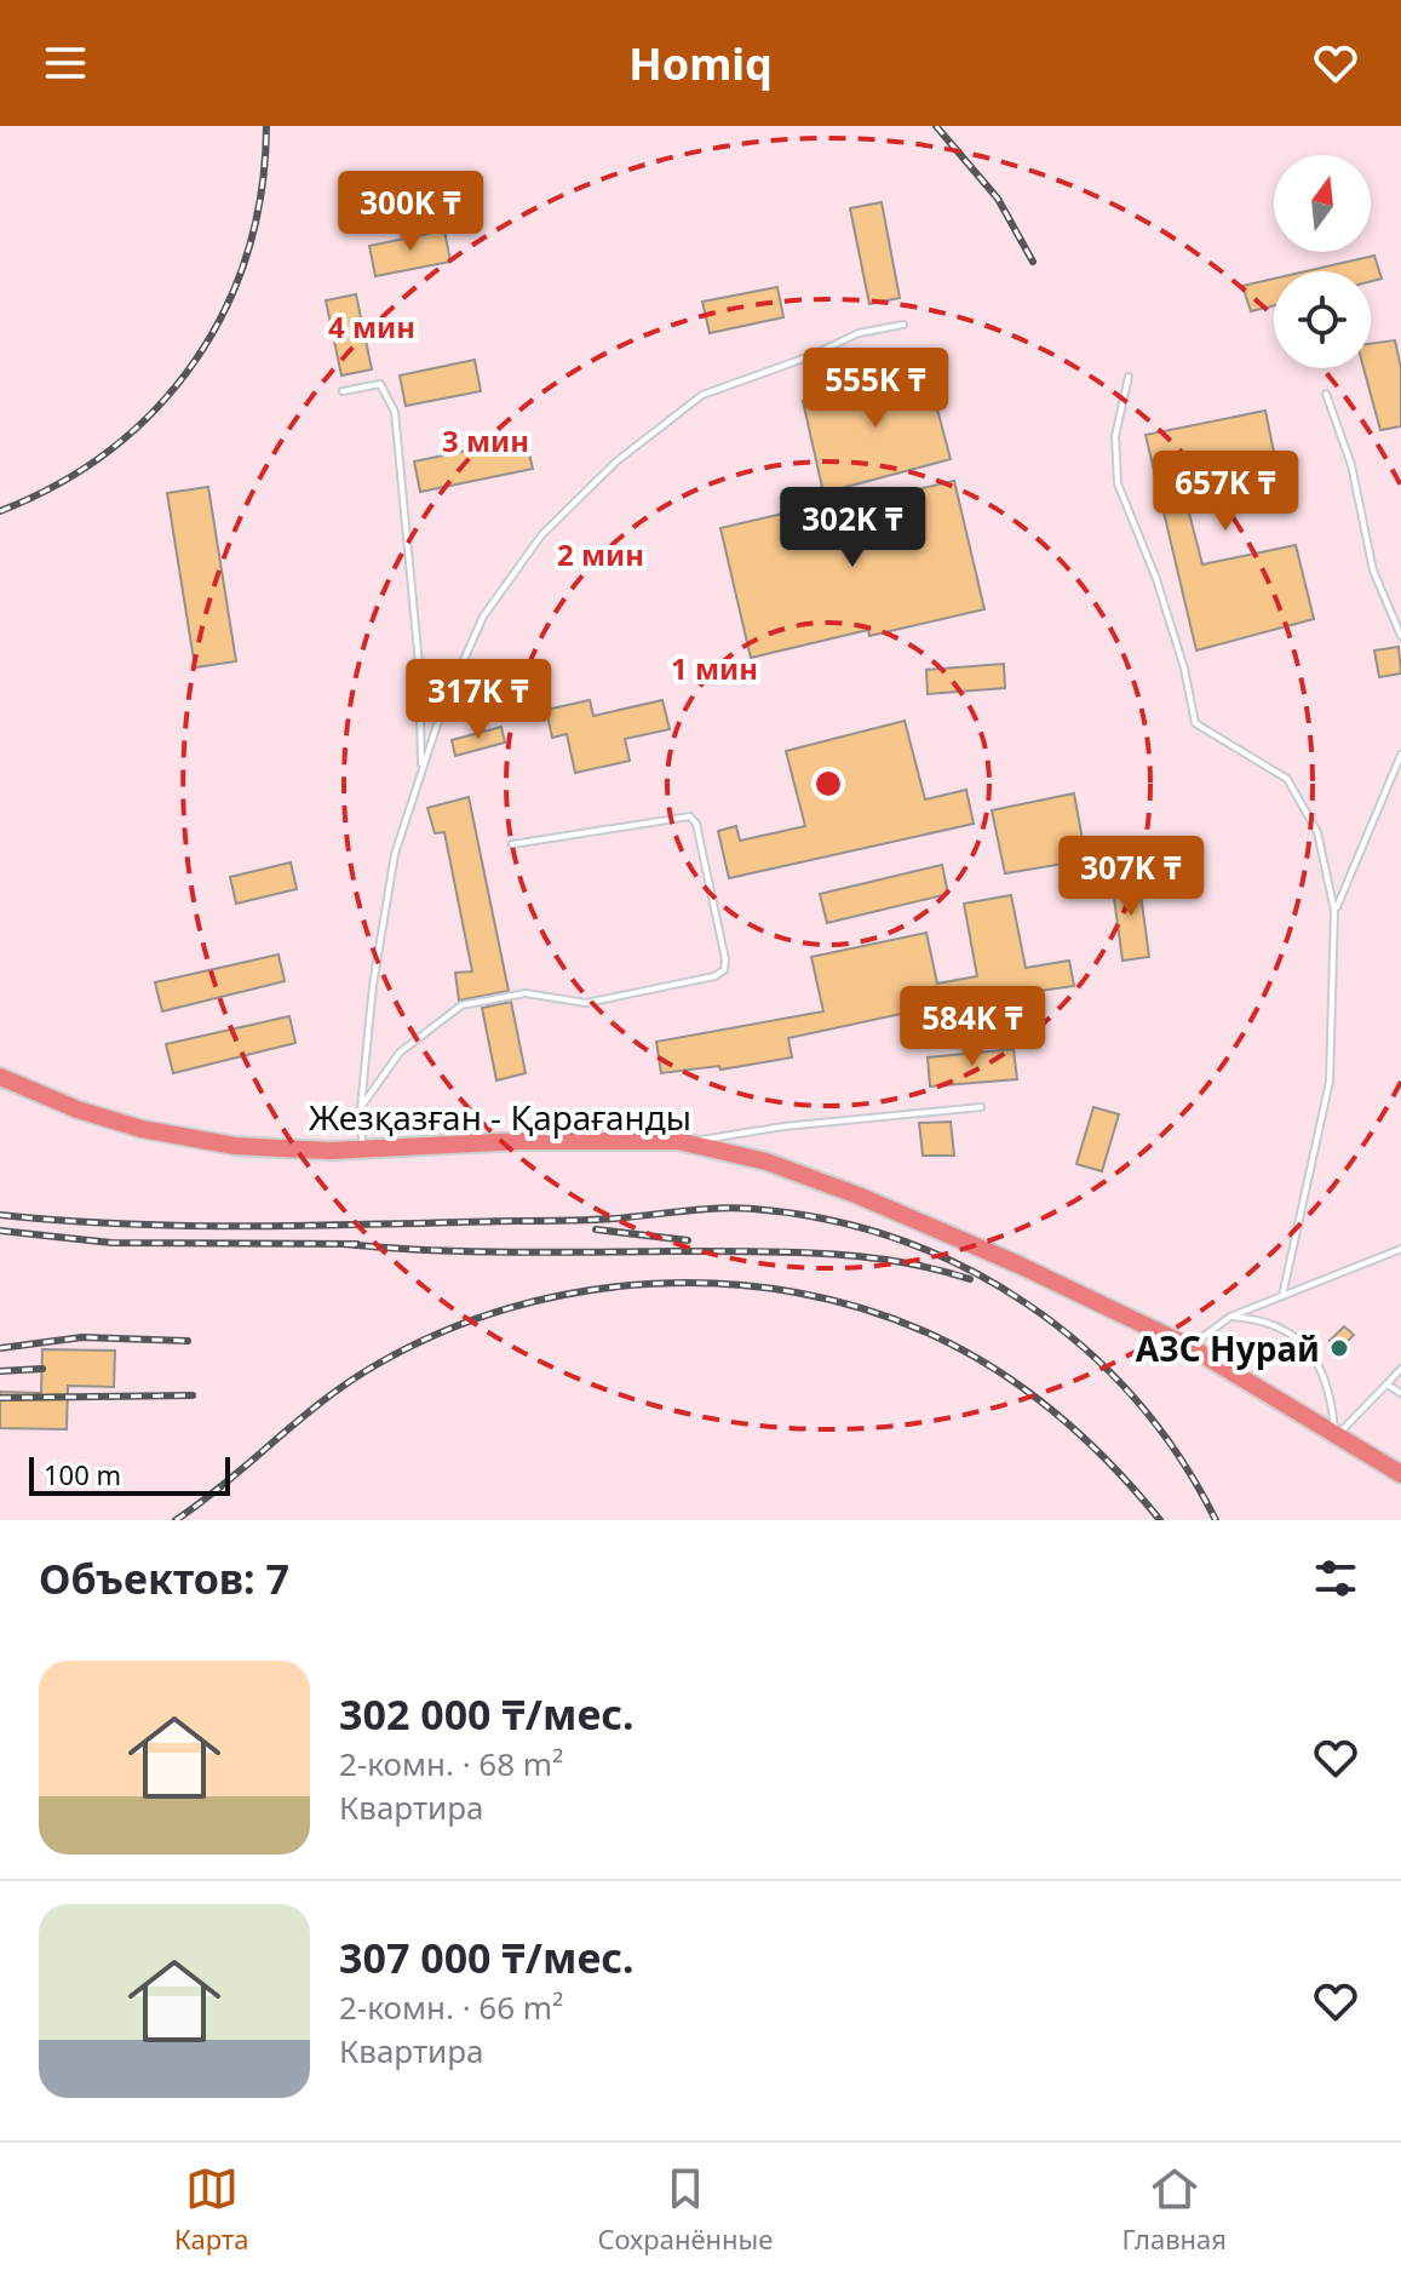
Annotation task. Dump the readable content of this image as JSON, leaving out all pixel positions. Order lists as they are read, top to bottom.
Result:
{
  "streets": {
    "highway": ["Жезқазған - Қарағанды"]
  },
  "places": ["АЗС Нурай"],
  "scale_bar": "100 m",
  "north": "top",
  "page": {
    "header": "Homiq",
    "price": [
      "300K ₸",
      "555K ₸",
      "657K ₸",
      "302K ₸",
      "317K ₸",
      "307K ₸",
      "584K ₸"
    ],
    "scale": "100 m",
    "heading": "Объектов: 7",
    "list": [
      {
        "name": "302 000 ₸/мес.",
        "note": "2-комн. · 68 m² · Квартира"
      },
      {
        "name": "307 000 ₸/мес.",
        "note": "2-комн. · 66 m² · Квартира"
      }
    ],
    "tabs": ["Карта", "Сохранённые", "Главная"]
  },
  "rings": [
    "4 мин",
    "3 мин",
    "2 мин",
    "1 мин"
  ]
}
